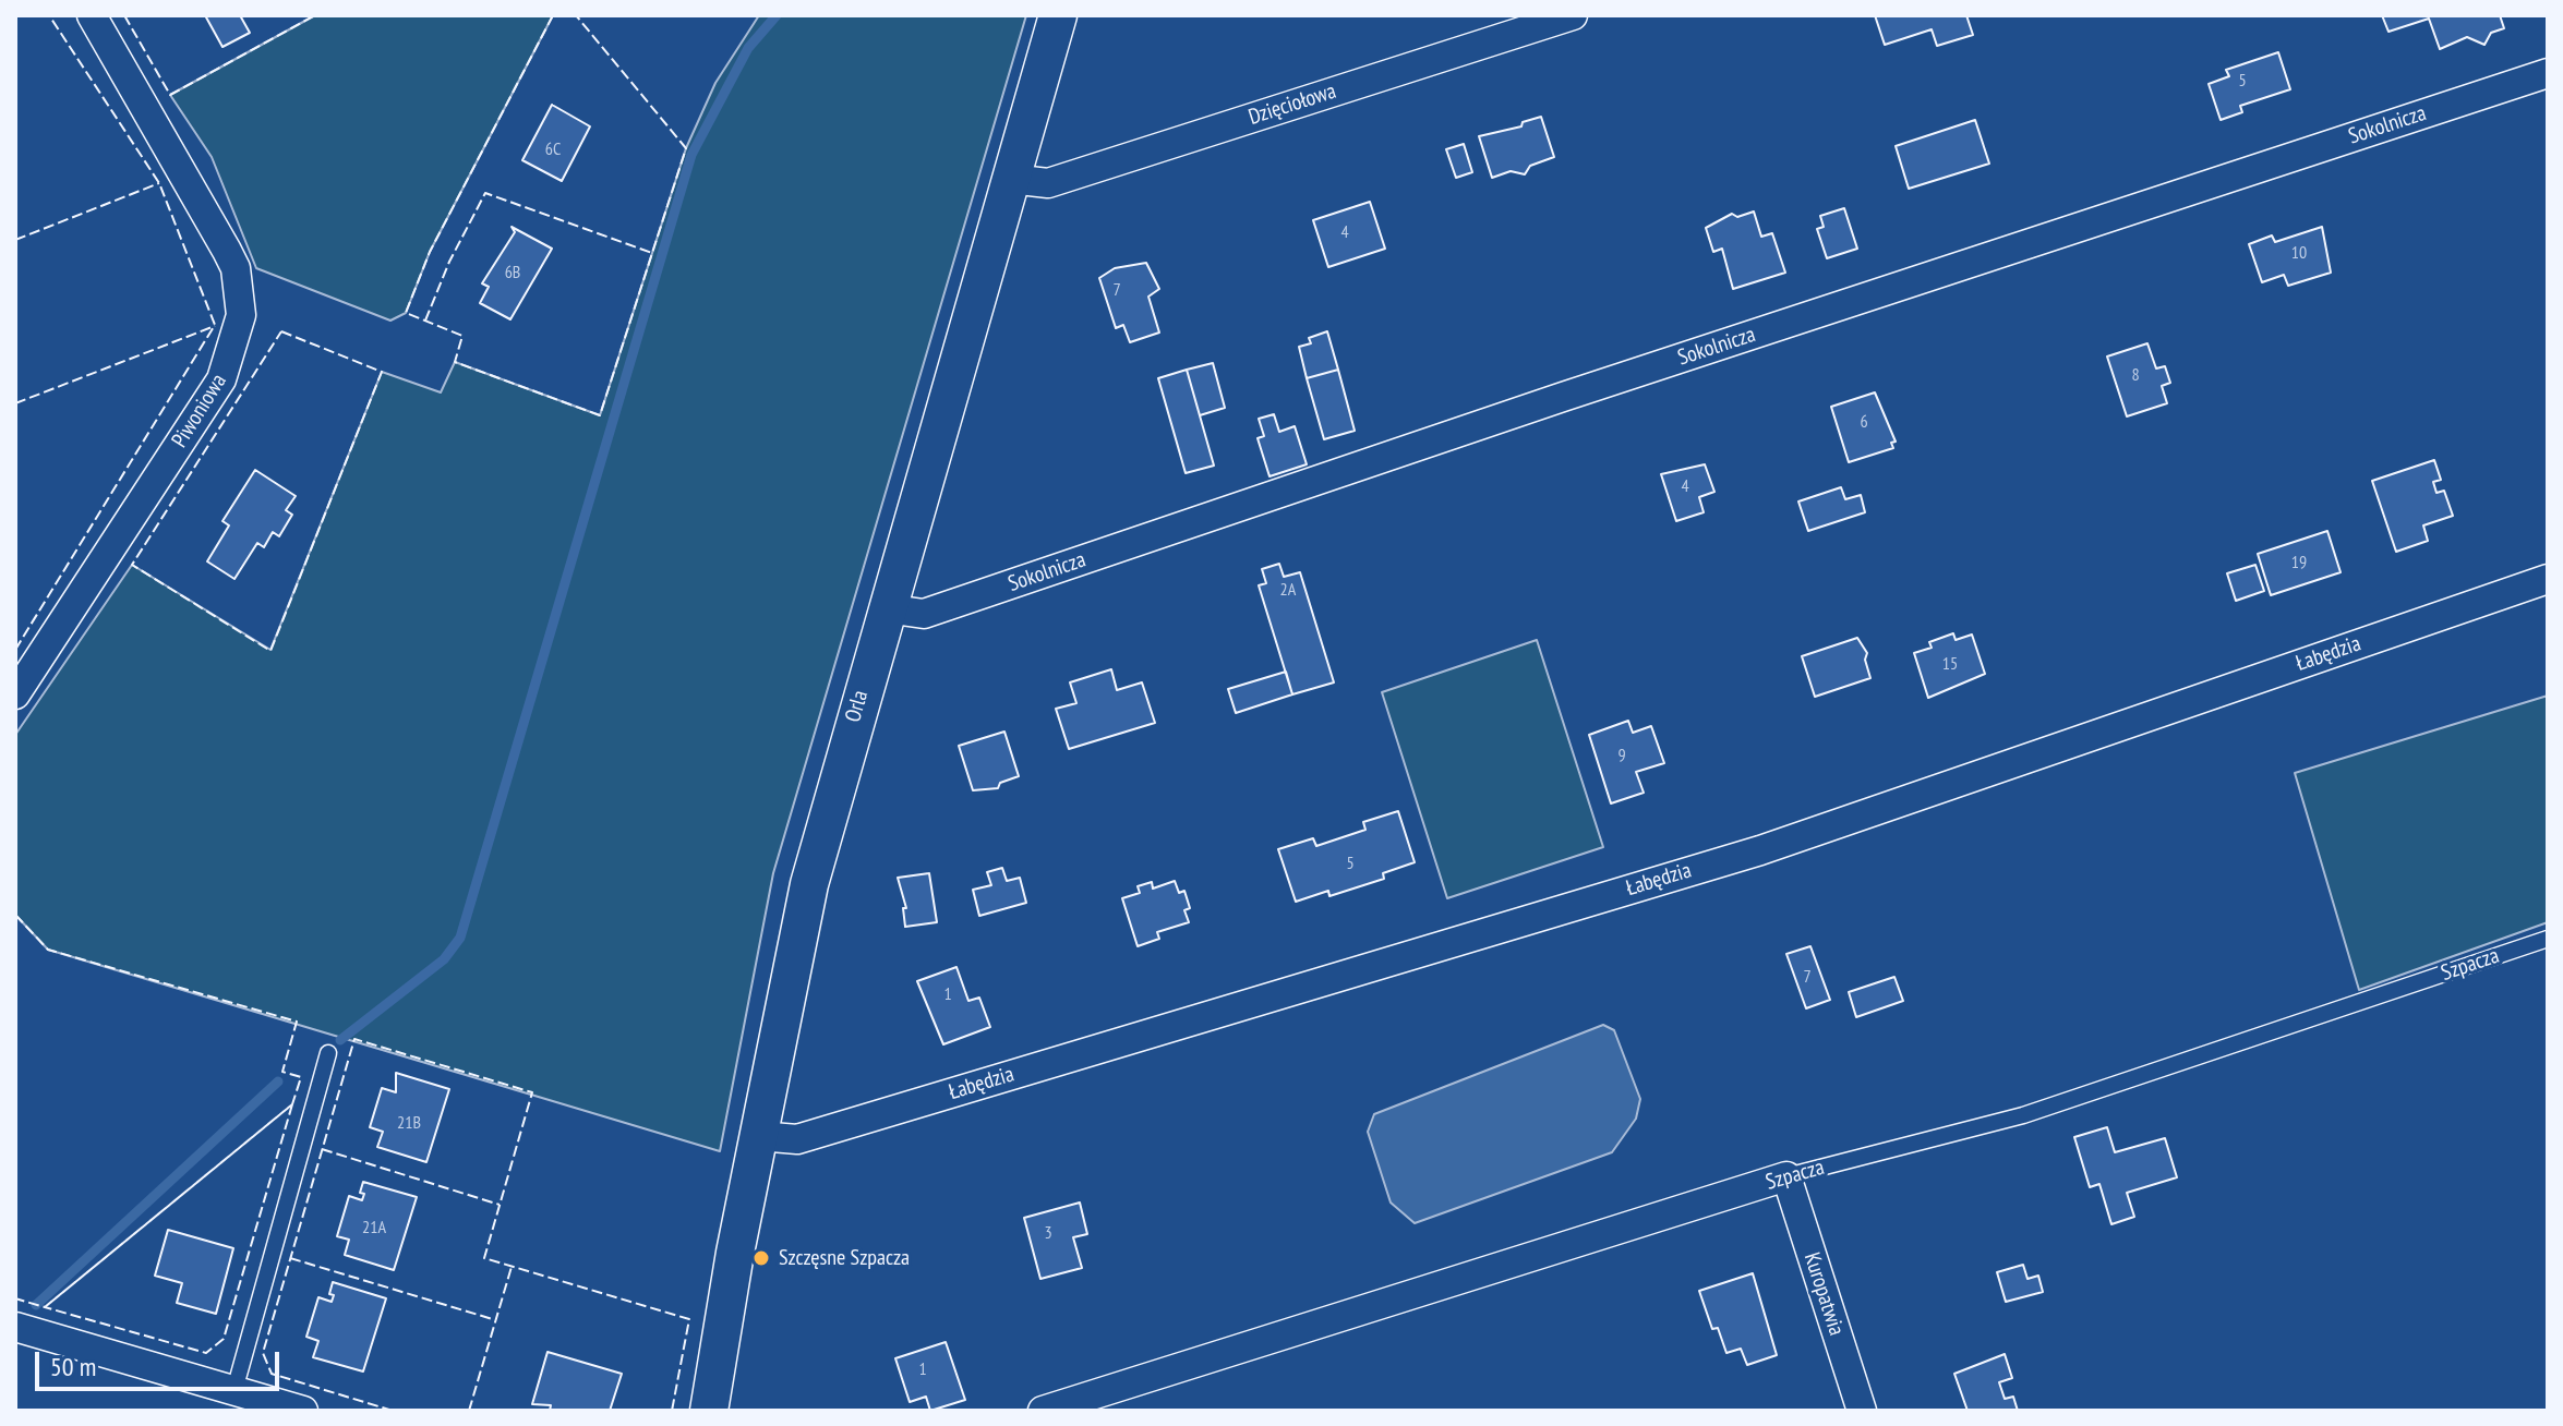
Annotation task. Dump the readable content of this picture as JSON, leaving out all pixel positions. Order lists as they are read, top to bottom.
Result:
{
  "streets": {
    "street": [
      "Dzięciołowa",
      "Sokolnicza",
      "Piwoniowa",
      "Łabędzia",
      "Orla",
      "Szpacza",
      "Kuropatwia"
    ]
  },
  "crossings": [
    ["Dzięciołowa", "Orla"],
    ["Sokolnicza", "Orla"],
    ["Łabędzia", "Orla"],
    ["Szpacza", "Kuropatwia"]
  ],
  "places": ["Szczęsne Szpacza"],
  "house_numbers": [
    "5",
    "6C",
    "4",
    "10",
    "6B",
    "7",
    "8",
    "6",
    "4",
    "19",
    "2A",
    "15",
    "9",
    "5",
    "7",
    "1",
    "21B",
    "21A",
    "3",
    "1"
  ],
  "scale_bar": "50 m"
}
